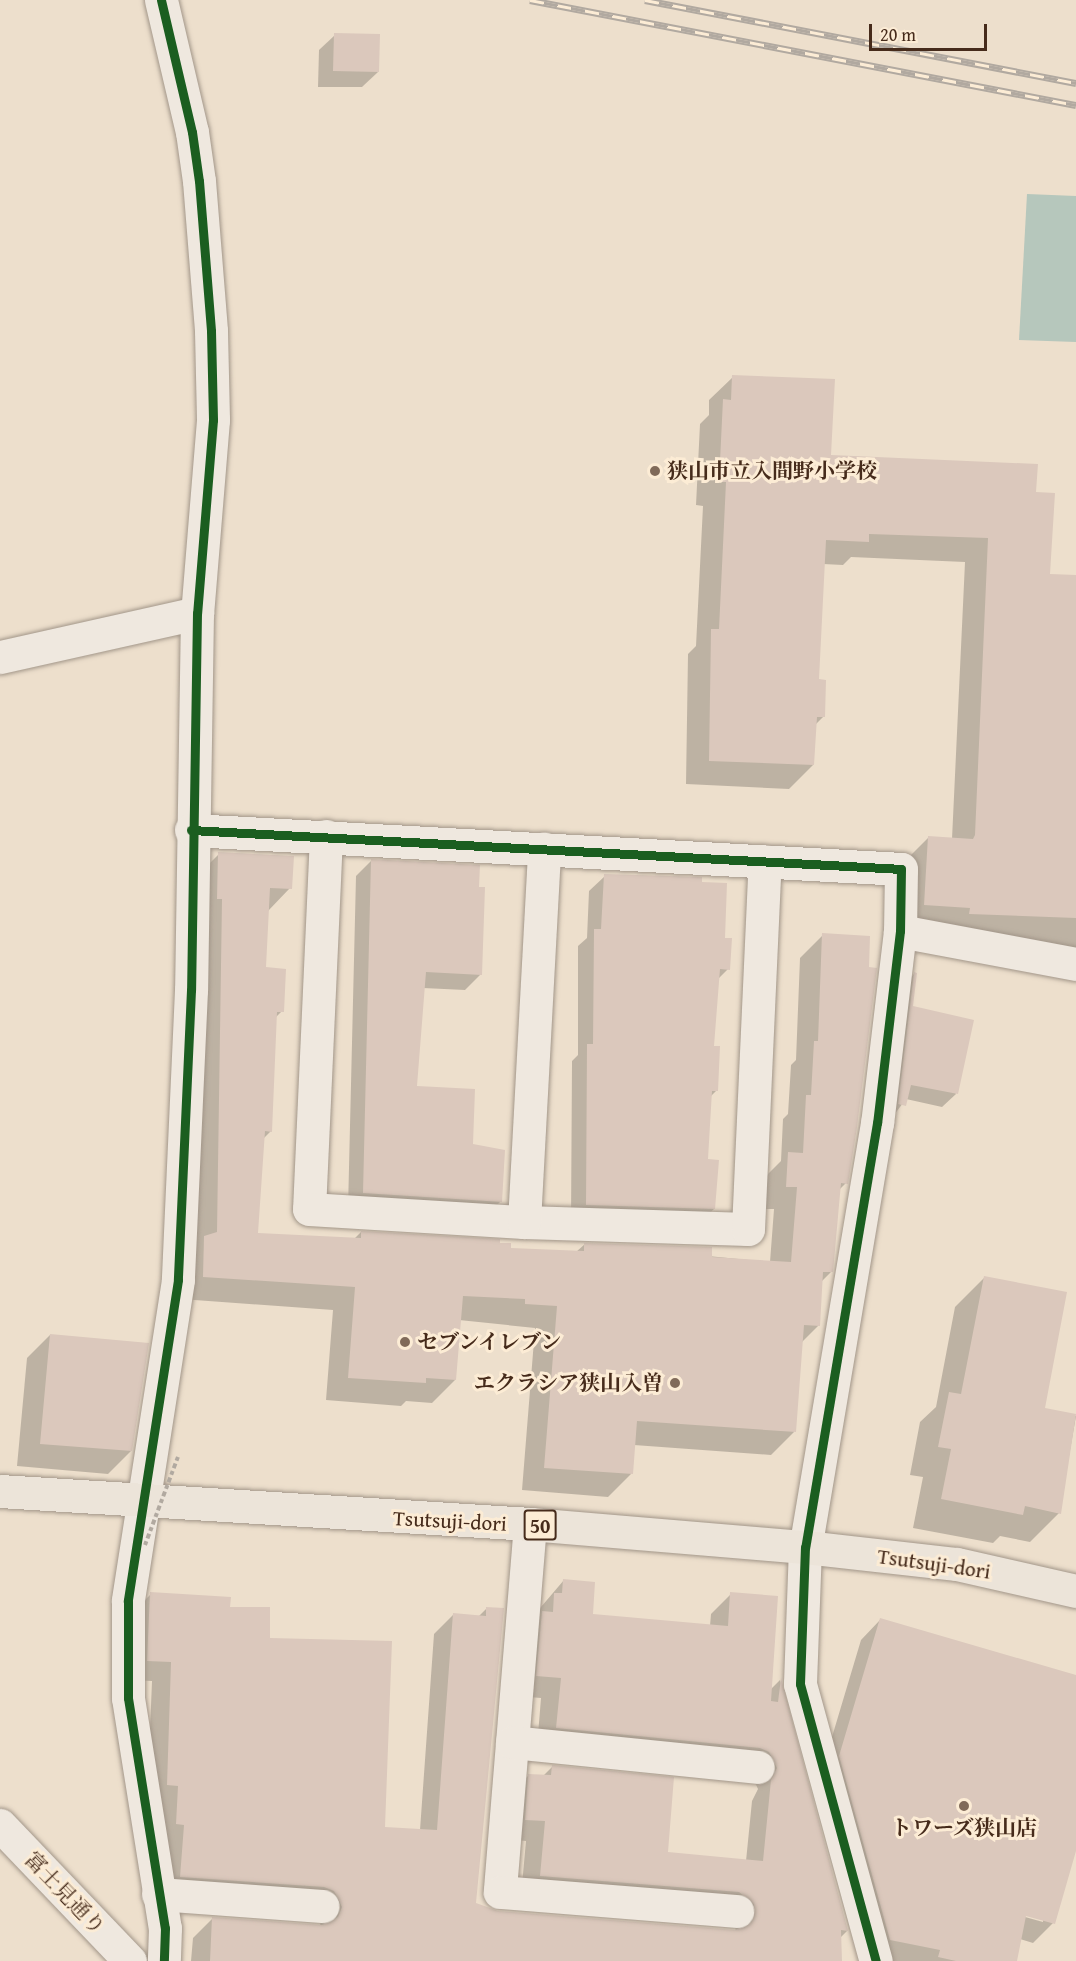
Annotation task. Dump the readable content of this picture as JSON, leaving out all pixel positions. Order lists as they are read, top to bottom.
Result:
{
  "streets": {
    "main road": ["Tsutsuji-dori", "50"],
    "street": ["富士見通り"]
  },
  "places": [
    "狭山市立入間野小学校",
    "セブンイレブン",
    "エクラシア狭山入曽",
    "トワーズ狭山店"
  ],
  "scale_bar": "20 m"
}
